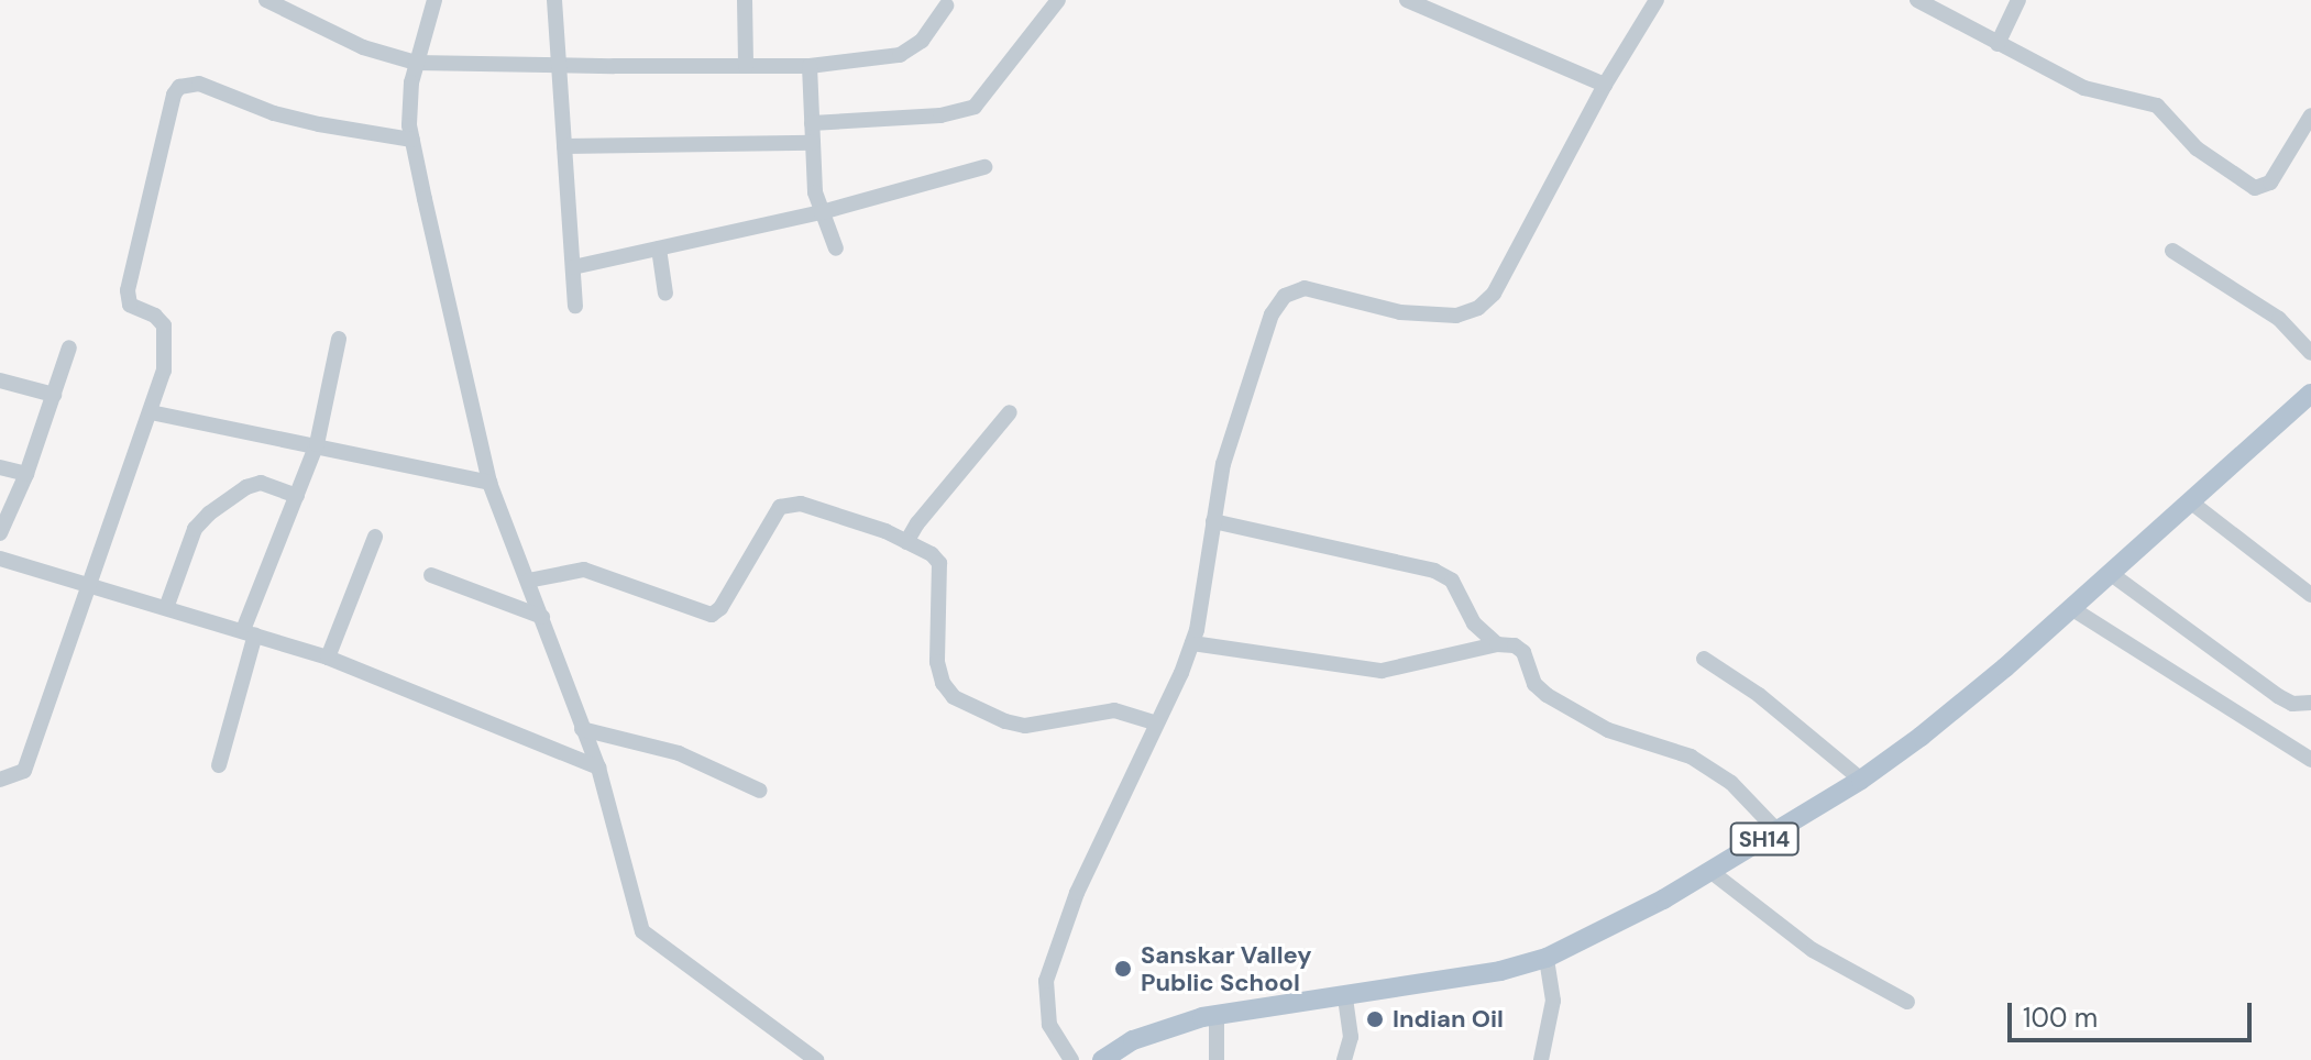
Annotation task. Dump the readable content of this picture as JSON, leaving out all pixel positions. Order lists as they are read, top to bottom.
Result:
{
  "streets": {
    "main road": ["SH14"]
  },
  "places": ["Sanskar Valley Public School", "Indian Oil"],
  "scale_bar": "100 m"
}
